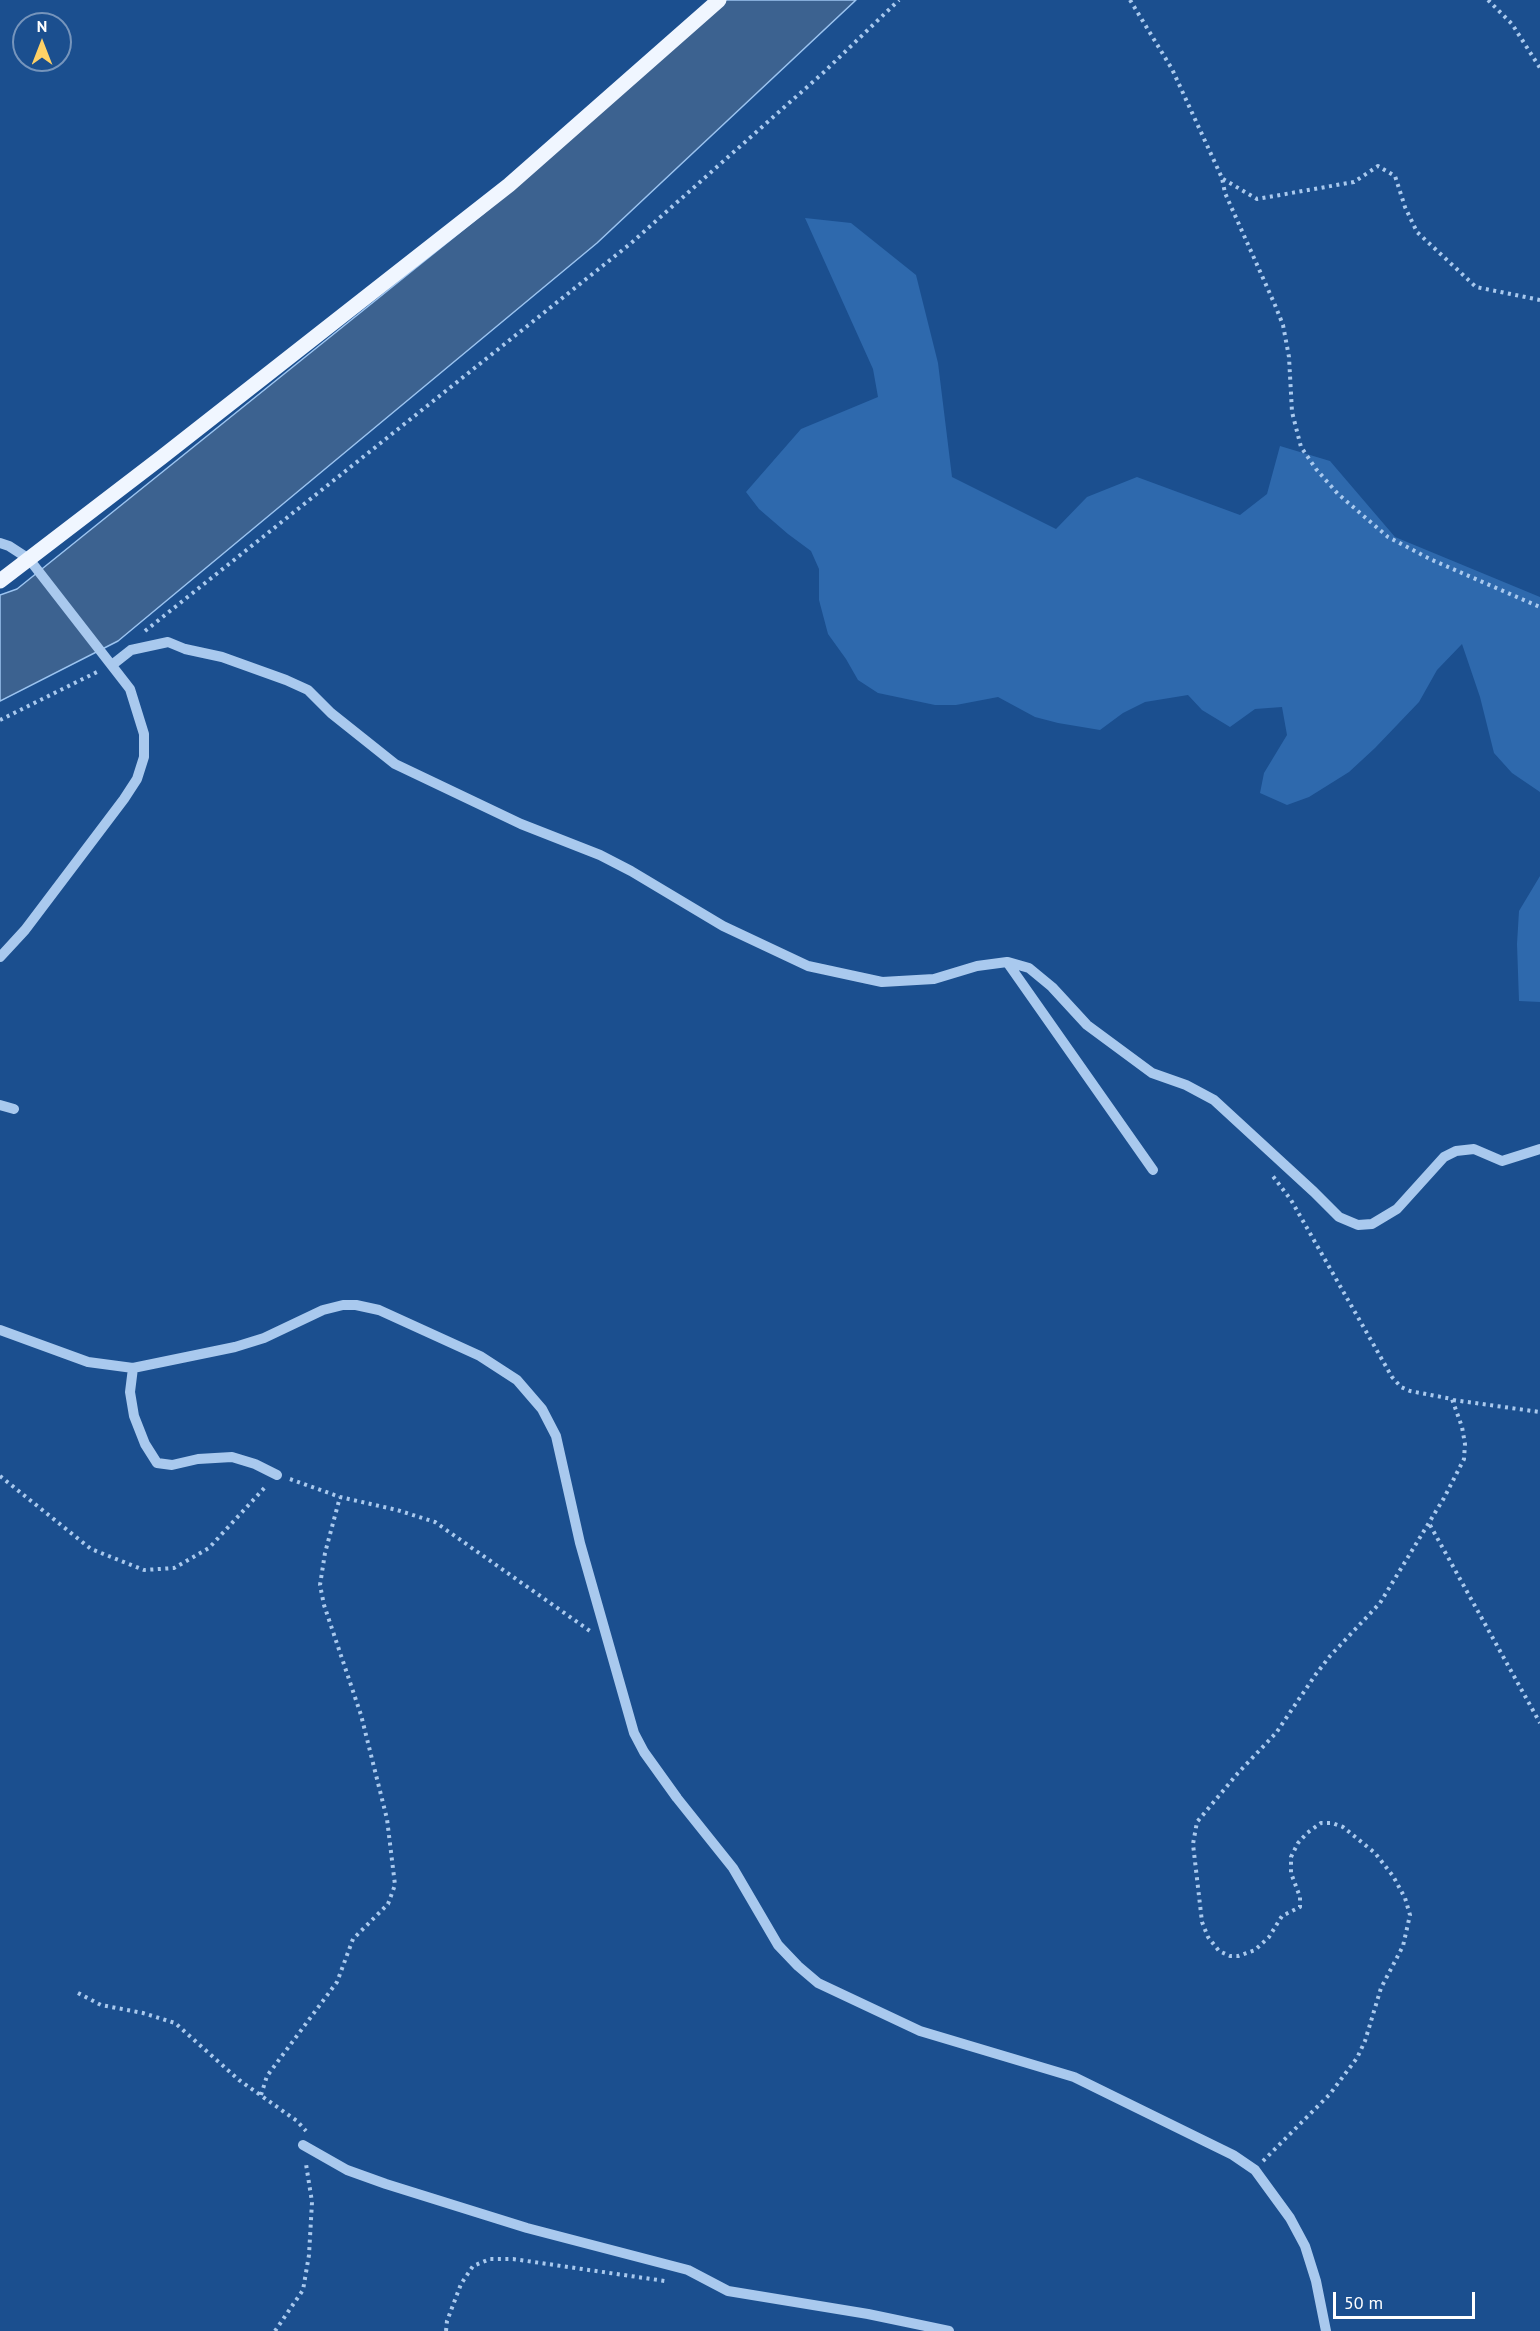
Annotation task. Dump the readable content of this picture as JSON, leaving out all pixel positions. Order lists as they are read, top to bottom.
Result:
{
  "scale_bar": "50 m",
  "north": "top"
}
